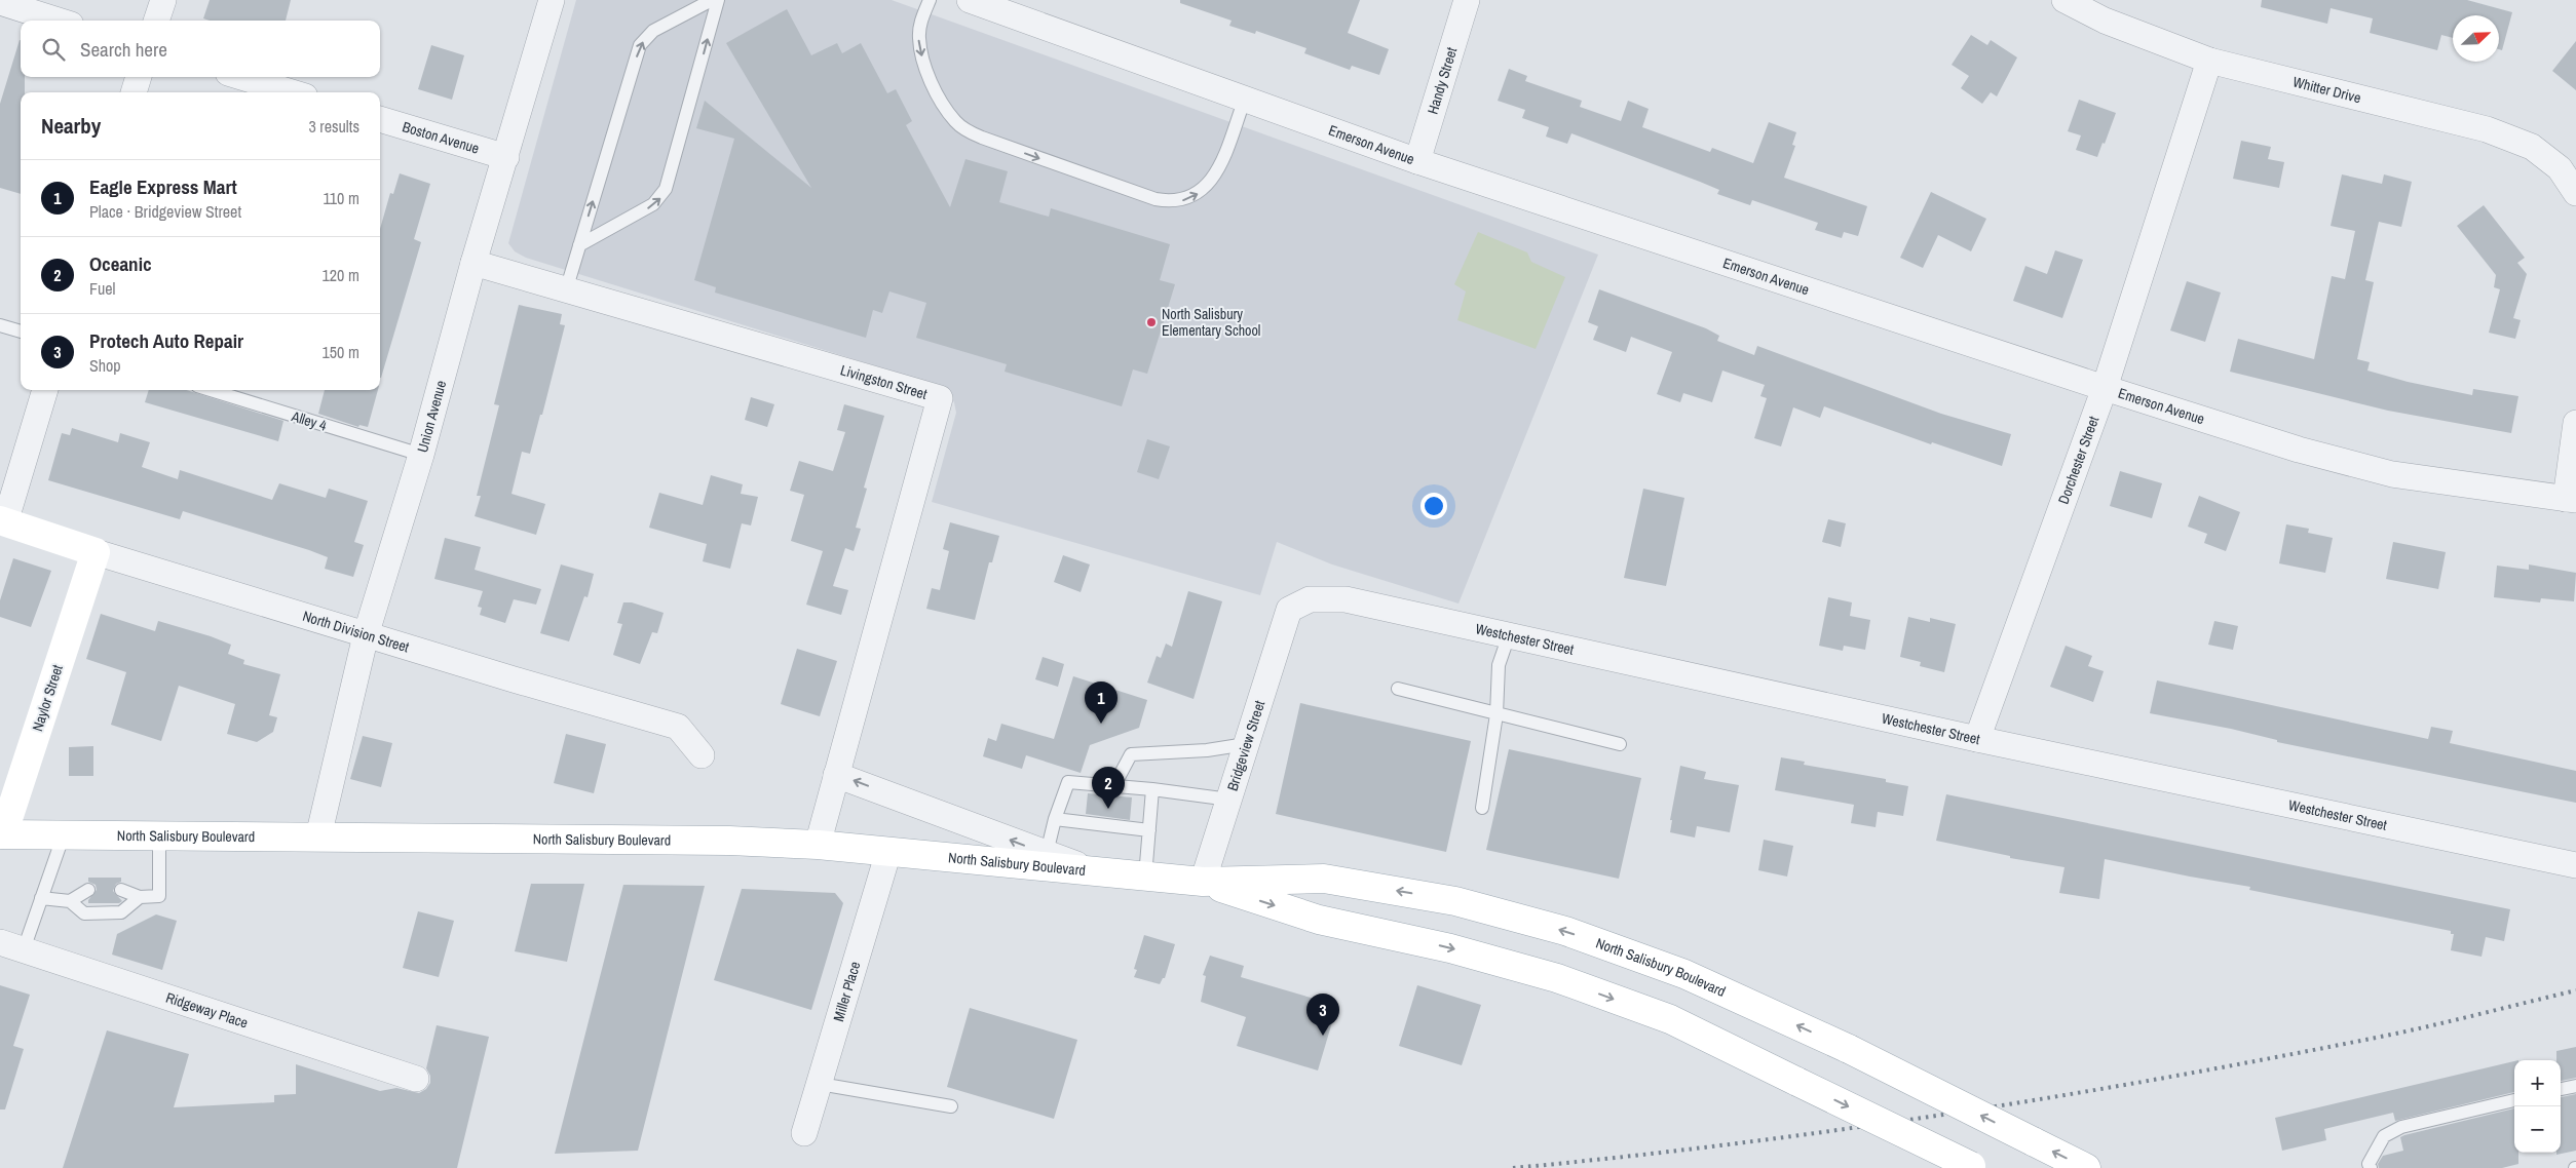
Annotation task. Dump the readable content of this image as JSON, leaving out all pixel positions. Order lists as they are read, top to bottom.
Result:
{
  "streets": {
    "main road": ["North Division Street", "Naylor Street", "North Salisbury Boulevard"],
    "street": [
      "Handy Street",
      "Whitter Drive",
      "Boston Avenue",
      "Emerson Avenue",
      "Livingston Street",
      "Union Avenue",
      "Dorchester Street",
      "Westchester Street",
      "Bridgeview Street",
      "Miller Place",
      "Ridgeway Place"
    ],
    "lane": ["Alley 4"]
  },
  "crossings": [
    ["Handy Street", "Emerson Avenue"],
    ["Whitter Drive", "Dorchester Street"],
    ["Boston Avenue", "Union Avenue"],
    ["Emerson Avenue", "Dorchester Street"],
    ["Livingston Street", "Union Avenue"],
    ["Livingston Street", "North Salisbury Boulevard"],
    ["Union Avenue", "Alley 4"],
    ["Union Avenue", "North Division Street"],
    ["Union Avenue", "North Salisbury Boulevard"],
    ["Dorchester Street", "Westchester Street"],
    ["North Division Street", "Naylor Street"],
    ["Westchester Street", "Bridgeview Street"],
    ["Naylor Street", "North Salisbury Boulevard"],
    ["Bridgeview Street", "North Salisbury Boulevard"],
    ["North Salisbury Boulevard", "Miller Place"]
  ],
  "places": ["North Salisbury Elementary School"],
  "north": "top right",
  "page": {
    "search": "Search here",
    "heading": ["Nearby", "3 results"],
    "list": [
      {
        "mark": "1",
        "name": "Eagle Express Mart",
        "note": "Place · Bridgeview Street",
        "value": "110 m"
      },
      {
        "mark": "2",
        "name": "Oceanic",
        "note": "Fuel",
        "value": "120 m"
      },
      {
        "mark": "3",
        "name": "Protech Auto Repair",
        "note": "Shop",
        "value": "150 m"
      }
    ],
    "pins": ["1", "2", "3"],
    "map_buttons": ["+", "−"]
  }
}
